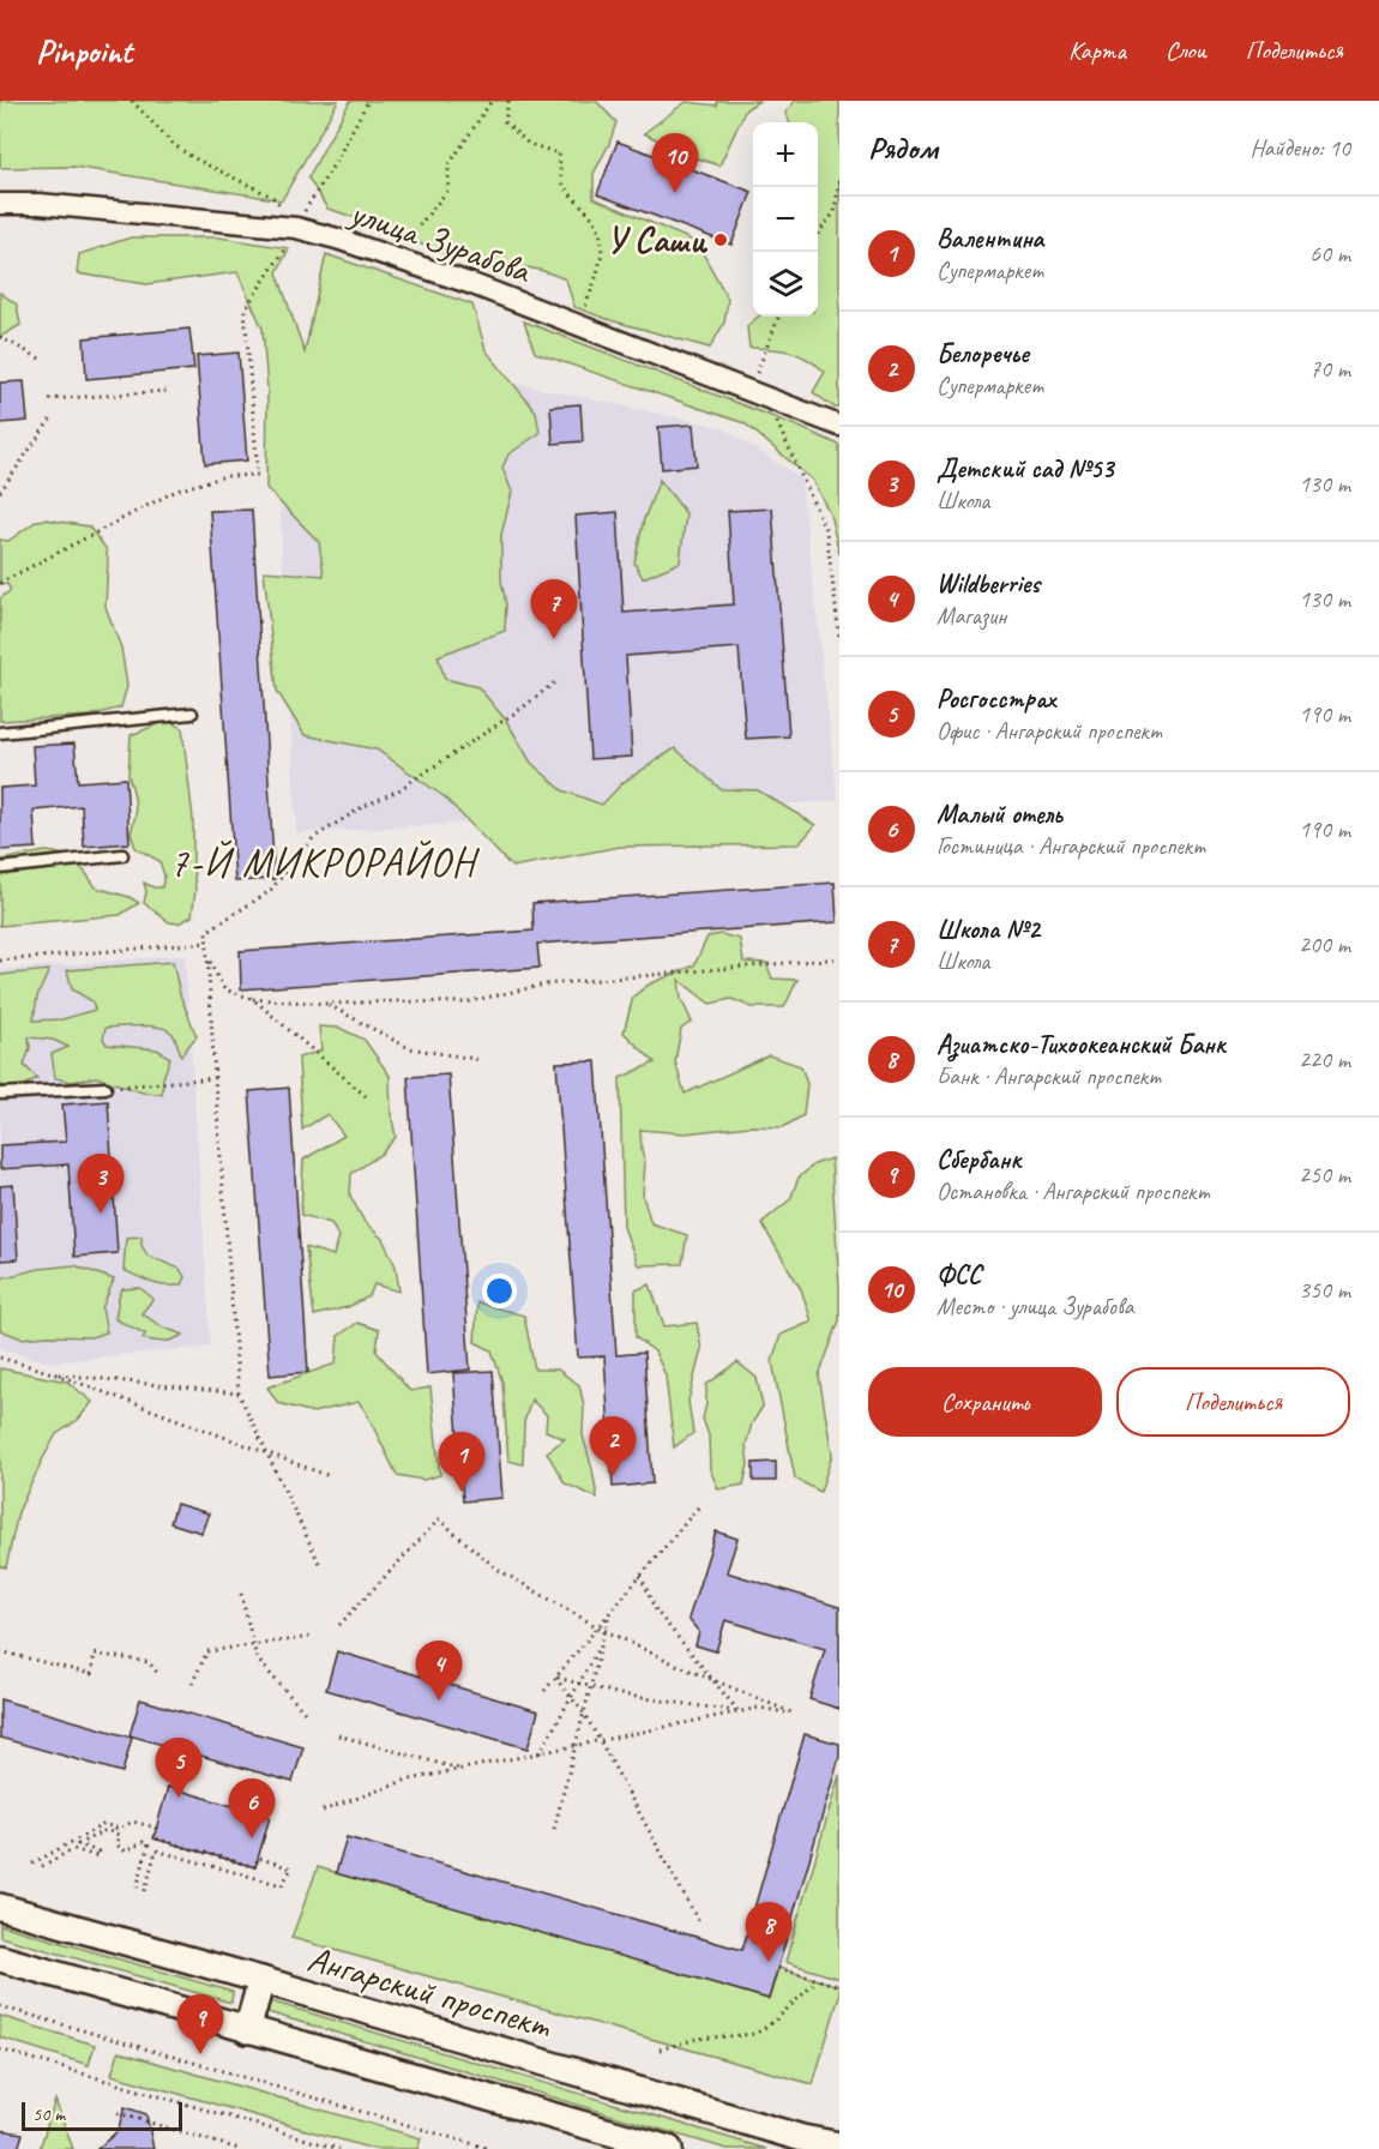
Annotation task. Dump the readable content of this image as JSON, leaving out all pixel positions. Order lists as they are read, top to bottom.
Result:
{
  "streets": {
    "street": ["улица Зурабова", "Ангарский проспект"]
  },
  "districts": ["7-Й МИКРОРАЙОН"],
  "places": ["У Саши"],
  "scale_bar": "50 m",
  "page": {
    "header": "Pinpoint",
    "nav": ["Карта", "Слои", "Поделиться"],
    "heading": ["Рядом", "Найдено: 10"],
    "map_buttons": ["+", "−"],
    "pins": [
      "10",
      "7",
      "3",
      "2",
      "1",
      "4",
      "5",
      "6",
      "8",
      "9"
    ],
    "list": [
      {
        "mark": "1",
        "name": "Валентина",
        "note": "Супермаркет",
        "value": "60 m"
      },
      {
        "mark": "2",
        "name": "Белоречье",
        "note": "Супермаркет",
        "value": "70 m"
      },
      {
        "mark": "3",
        "name": "Детский сад №53",
        "note": "Школа",
        "value": "130 m"
      },
      {
        "mark": "4",
        "name": "Wildberries",
        "note": "Магазин",
        "value": "130 m"
      },
      {
        "mark": "5",
        "name": "Росгосстрах",
        "note": "Офис · Ангарский проспект",
        "value": "190 m"
      },
      {
        "mark": "6",
        "name": "Малый отель",
        "note": "Гостиница · Ангарский проспект",
        "value": "190 m"
      },
      {
        "mark": "7",
        "name": "Школа №2",
        "note": "Школа",
        "value": "200 m"
      },
      {
        "mark": "8",
        "name": "Азиатско-Тихоокеанский Банк",
        "note": "Банк · Ангарский проспект",
        "value": "220 m"
      },
      {
        "mark": "9",
        "name": "Сбербанк",
        "note": "Остановка · Ангарский проспект",
        "value": "250 m"
      },
      {
        "mark": "10",
        "name": "ФСС",
        "note": "Место · улица Зурабова",
        "value": "350 m"
      }
    ],
    "buttons": ["Сохранить", "Поделиться"],
    "scale": "50 m"
  }
}
